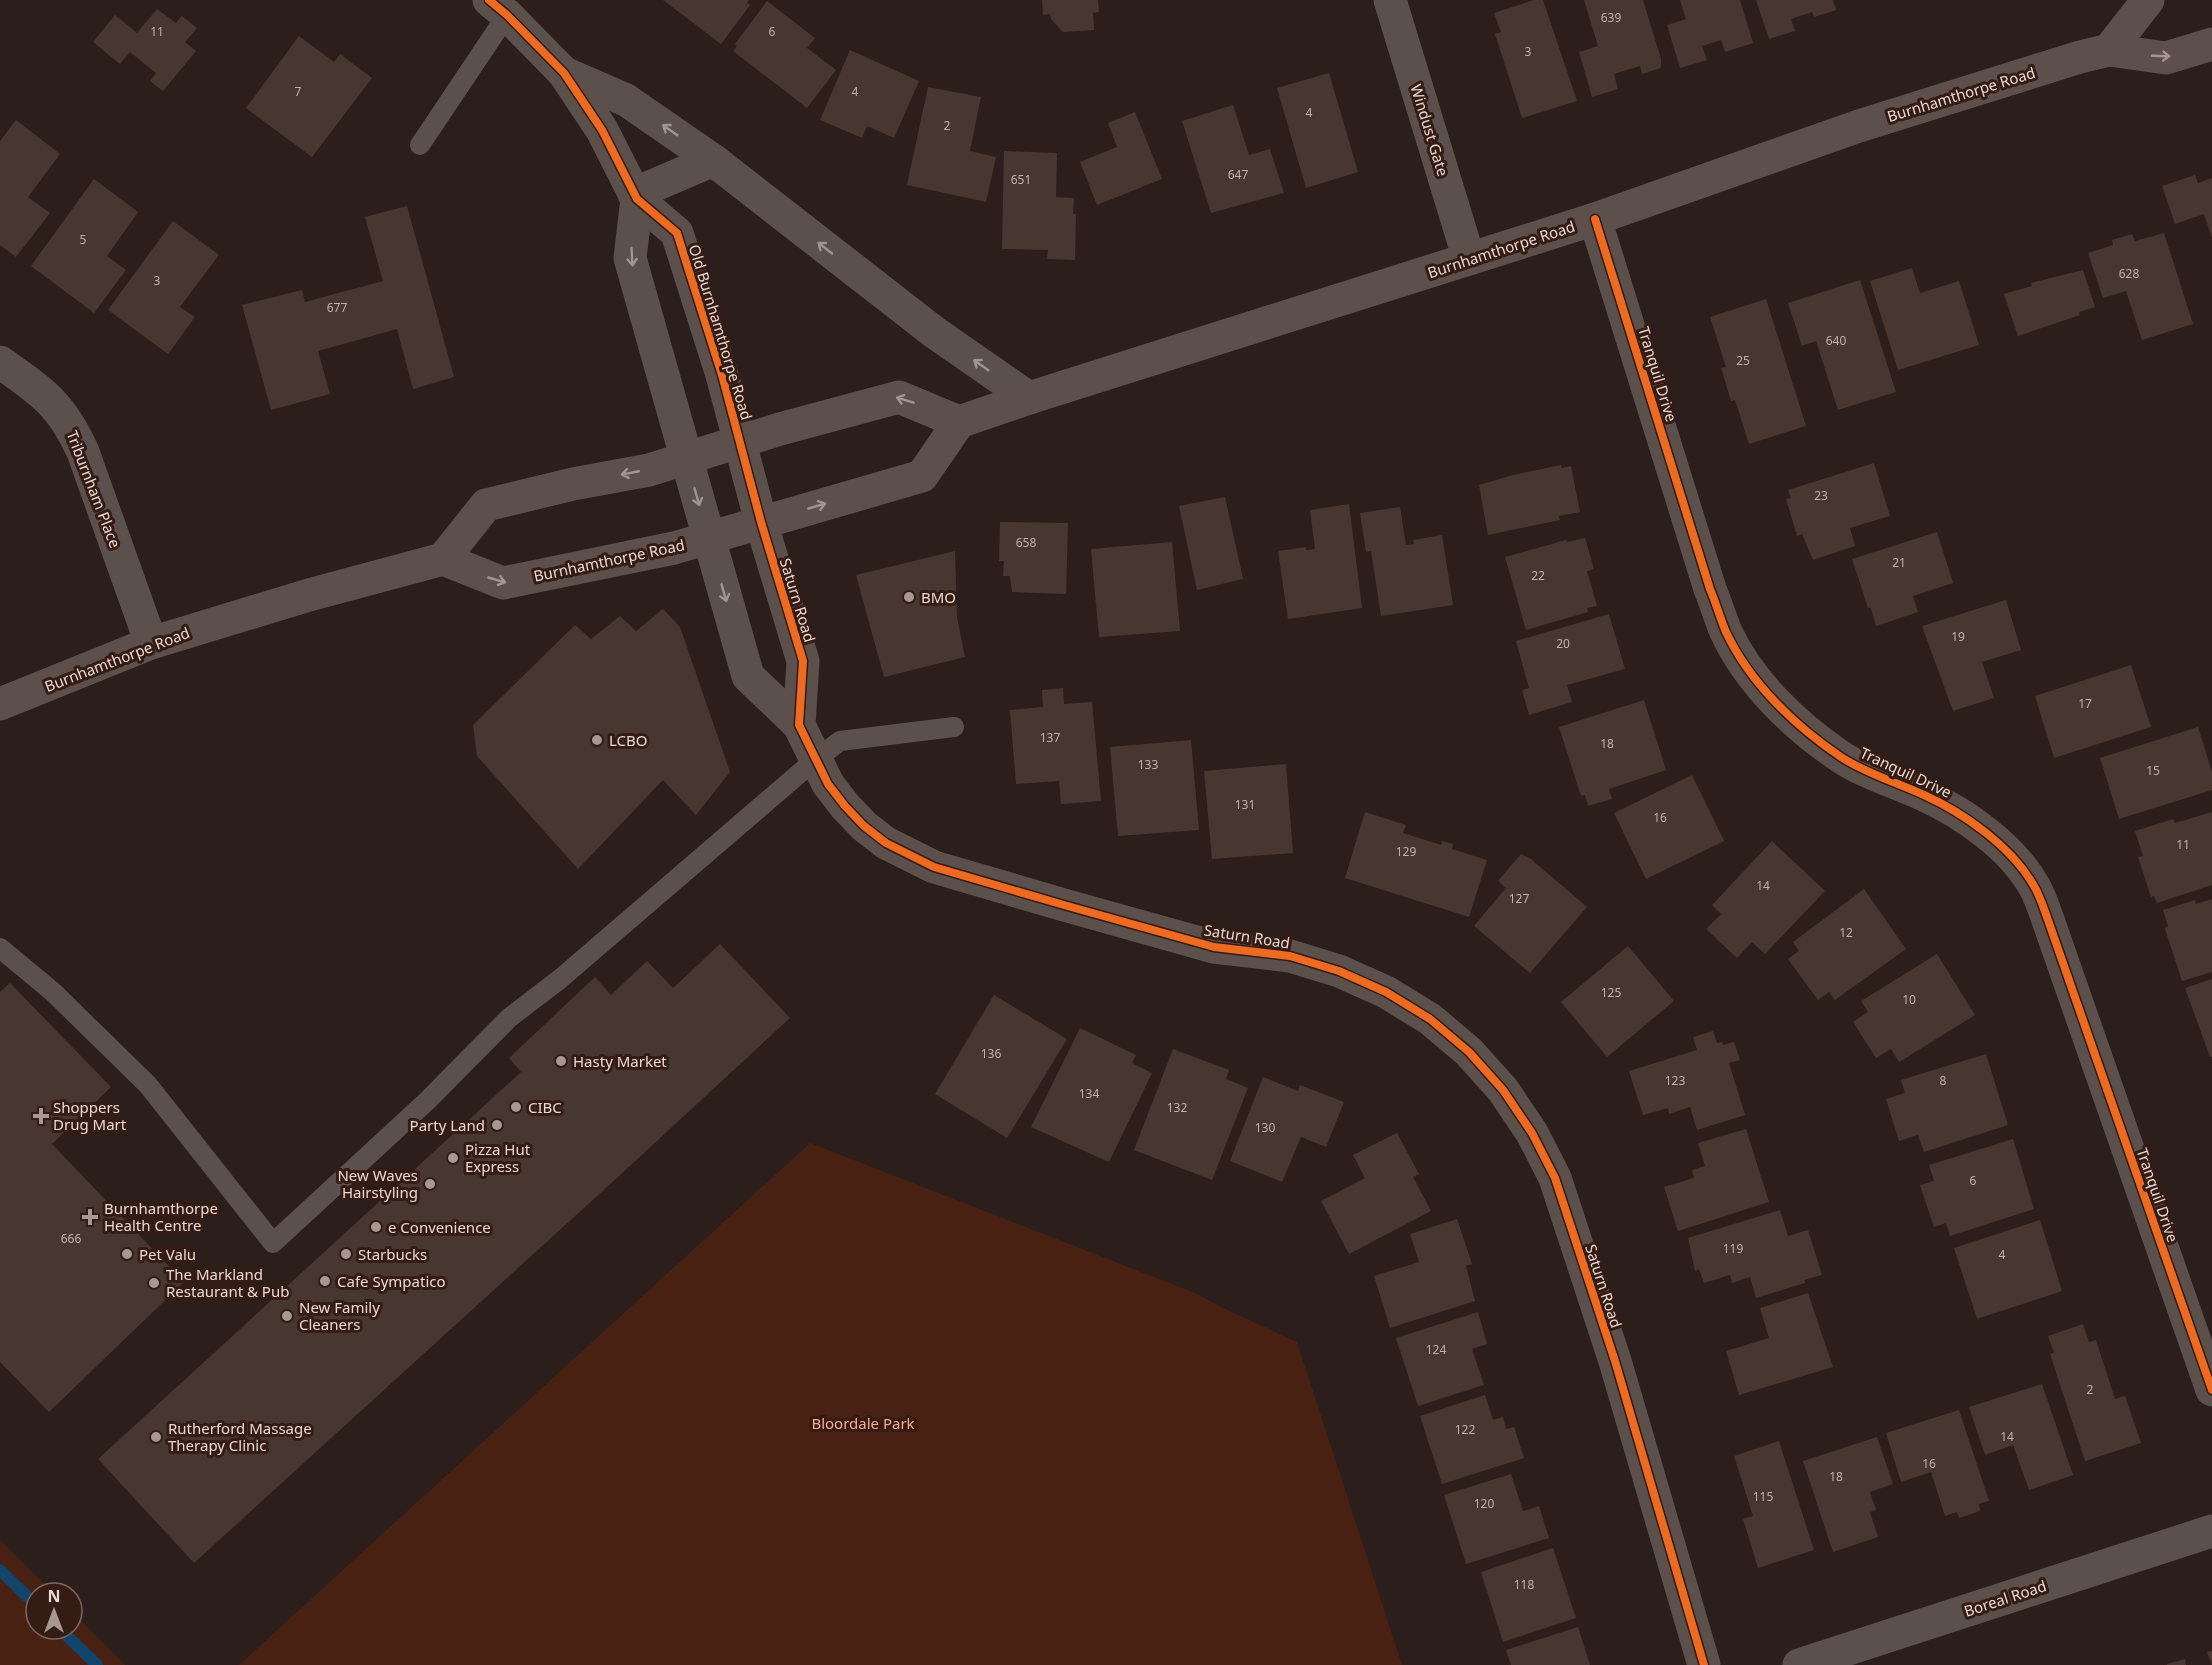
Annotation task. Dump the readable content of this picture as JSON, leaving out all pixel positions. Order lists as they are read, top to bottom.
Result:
{
  "streets": {
    "main road": ["Burnhamthorpe Road"],
    "street": [
      "Windust Gate",
      "Old Burnhamthorpe Road",
      "Tranquil Drive",
      "Triburnham Place",
      "Saturn Road",
      "Boreal Road"
    ]
  },
  "crossings": [
    ["Burnhamthorpe Road", "Windust Gate"],
    ["Burnhamthorpe Road", "Old Burnhamthorpe Road"],
    ["Burnhamthorpe Road", "Tranquil Drive"],
    ["Burnhamthorpe Road", "Triburnham Place"],
    ["Burnhamthorpe Road", "Saturn Road"],
    ["Old Burnhamthorpe Road", "Saturn Road"]
  ],
  "one_way": ["Old Burnhamthorpe Road"],
  "parks": ["Bloordale Park"],
  "places": {
    "other": [
      "BMO",
      "LCBO",
      "Hasty Market",
      "CIBC",
      "Party Land",
      "Pizza Hut Express",
      "New Waves Hairstyling",
      "e Convenience",
      "Pet Valu",
      "Starbucks",
      "Cafe Sympatico",
      "The Markland Restaurant & Pub",
      "New Family Cleaners",
      "Rutherford Massage Therapy Clinic"
    ],
    "health": ["Shoppers Drug Mart", "Burnhamthorpe Health Centre"]
  },
  "house_numbers": [
    "639",
    "11",
    "6",
    "3",
    "7",
    "4",
    "4",
    "2",
    "647",
    "651",
    "5",
    "628",
    "3",
    "677",
    "640",
    "25",
    "23",
    "658",
    "21",
    "22",
    "19",
    "20",
    "17",
    "137",
    "18",
    "133",
    "15",
    "131",
    "16",
    "11",
    "129",
    "14",
    "127",
    "12",
    "125",
    "10",
    "136",
    "123",
    "8",
    "134",
    "132",
    "130",
    "6",
    "666",
    "119",
    "4",
    "124",
    "2",
    "122",
    "14",
    "16",
    "18",
    "115",
    "120",
    "118"
  ],
  "north": "top"
}
